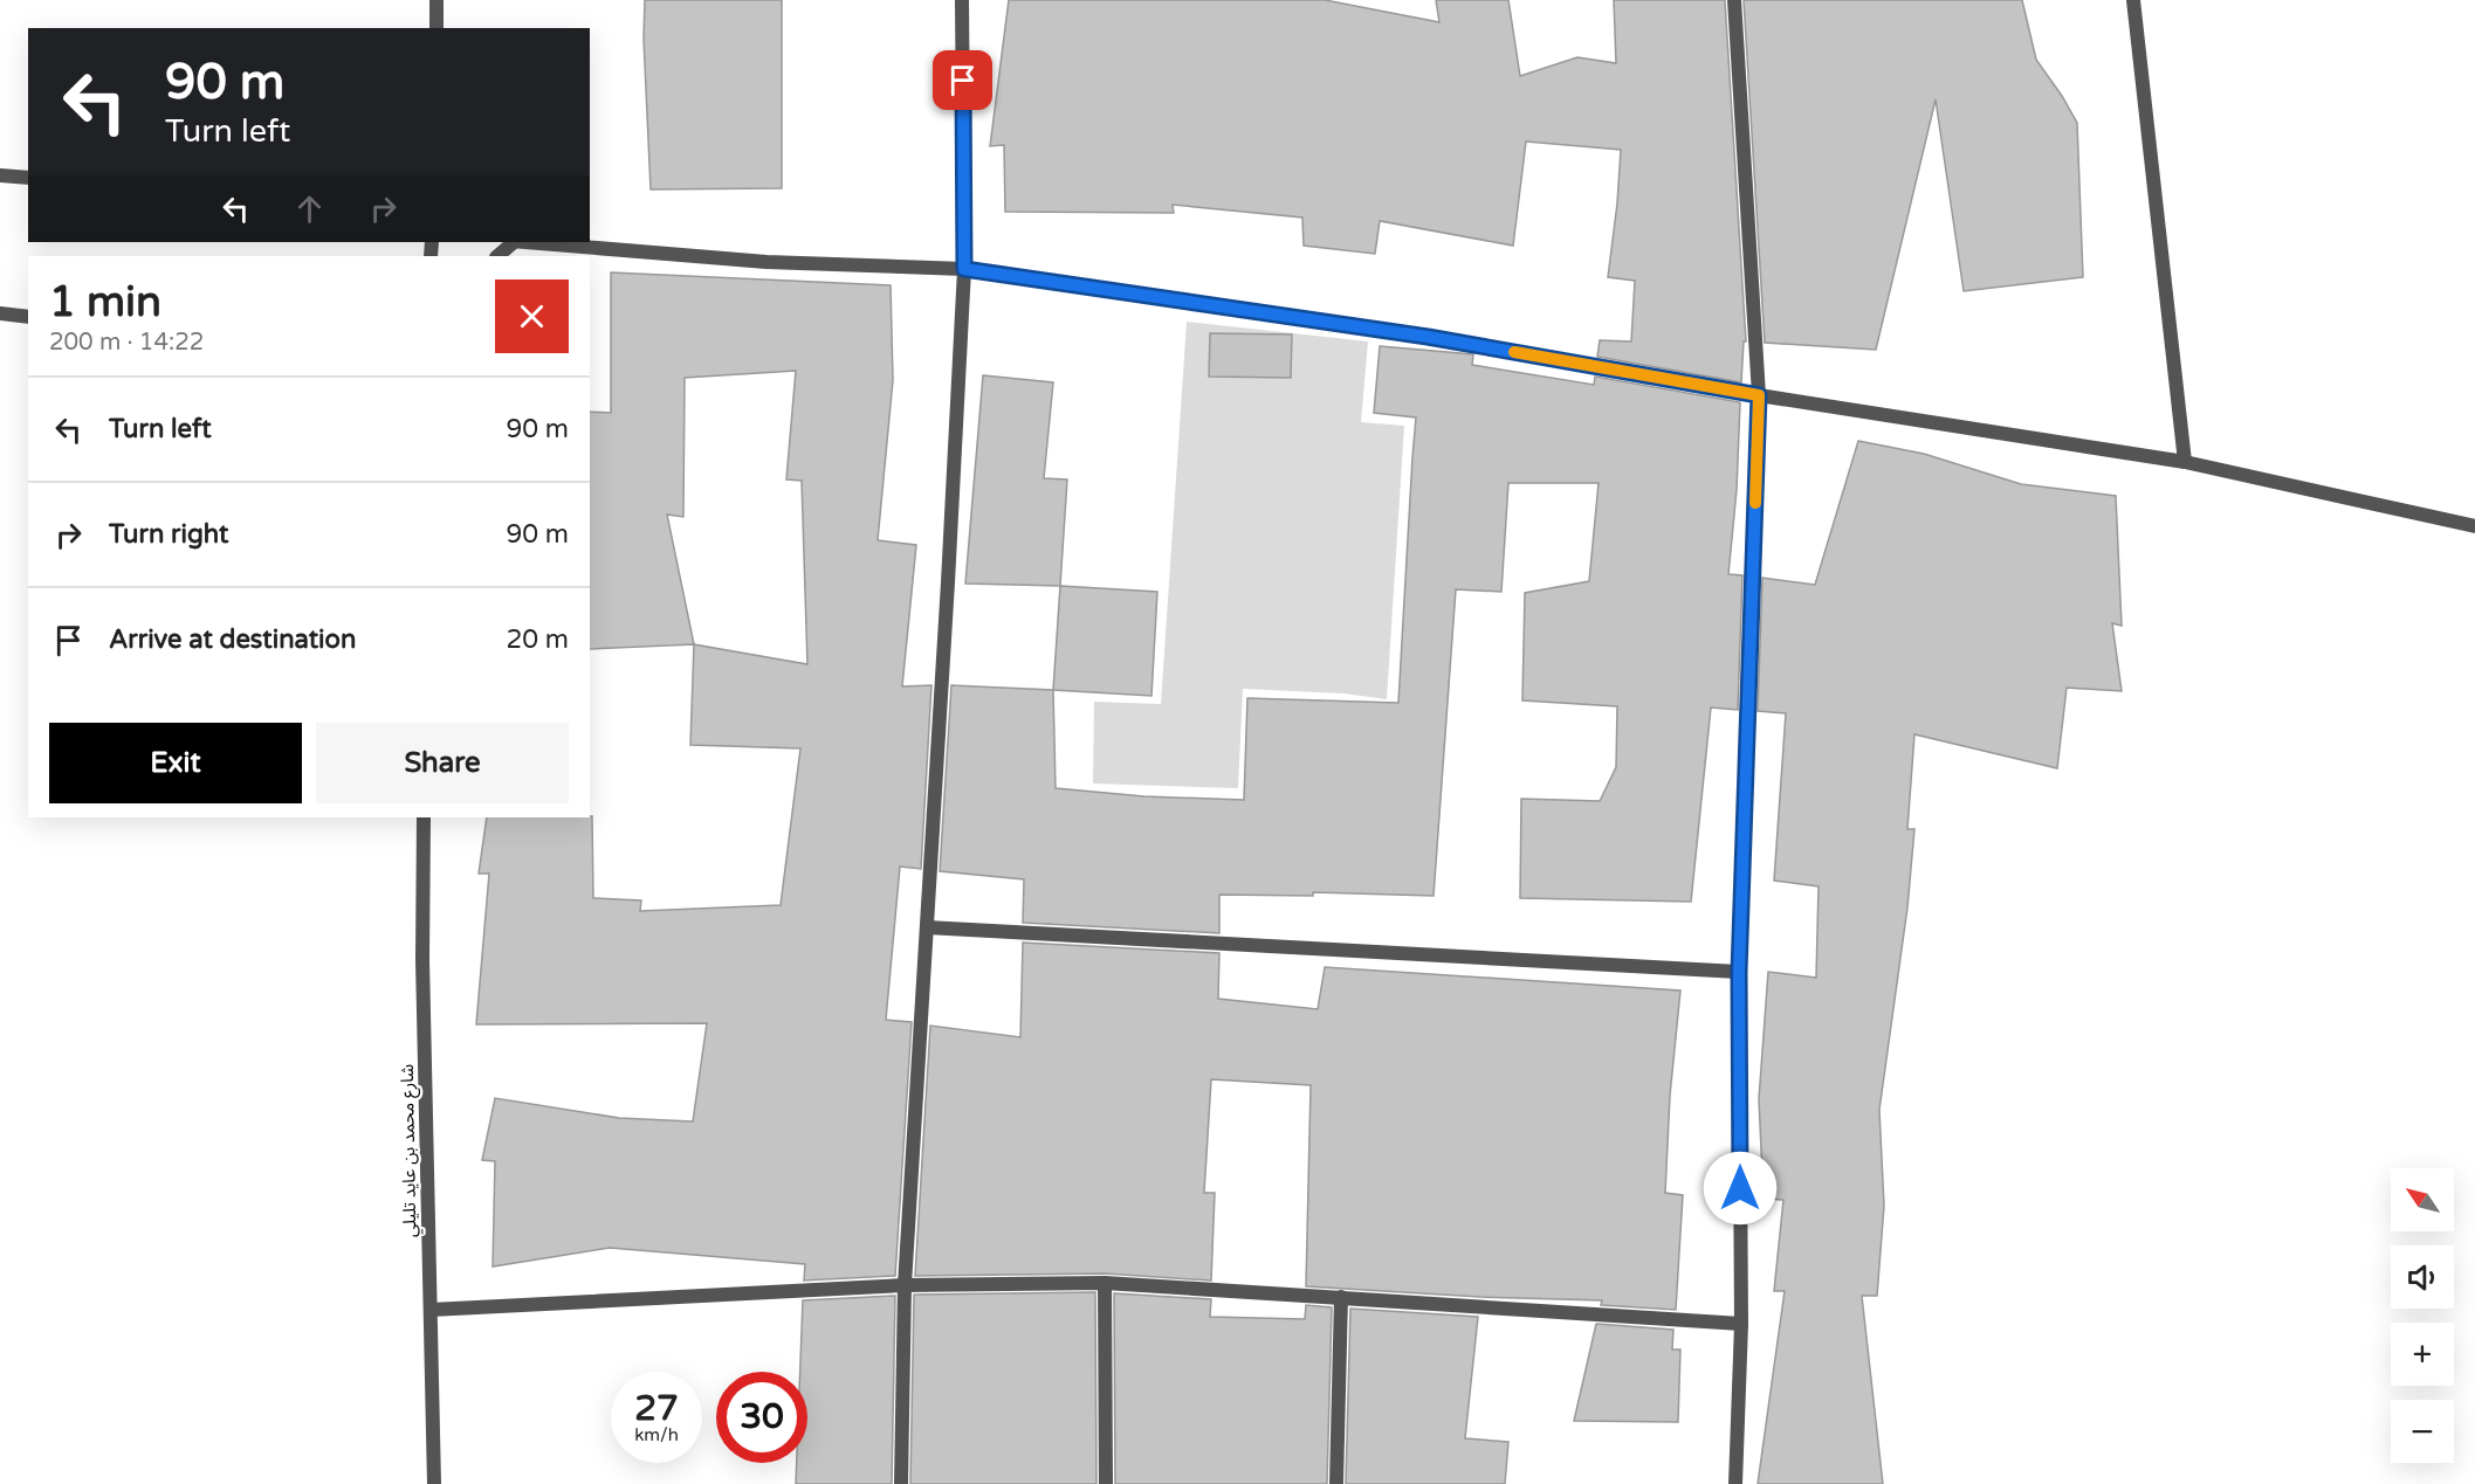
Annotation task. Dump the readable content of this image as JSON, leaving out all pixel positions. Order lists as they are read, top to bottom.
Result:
{
  "streets": {
    "street": ["شارع محمد بن عايد تليلي"]
  },
  "north": "top left",
  "page": {
    "turn": ["90 m", "Turn left"],
    "heading": ["1 min", "200 m · 14:22"],
    "list": [
      {
        "name": "Turn left",
        "value": "90 m"
      },
      {
        "name": "Turn right",
        "value": "90 m"
      },
      {
        "name": "Arrive at destination",
        "value": "20 m"
      }
    ],
    "buttons": ["Exit", "Share"],
    "map_buttons": ["+", "−"],
    "speed": "27 km/h",
    "limit": "30"
  }
}
